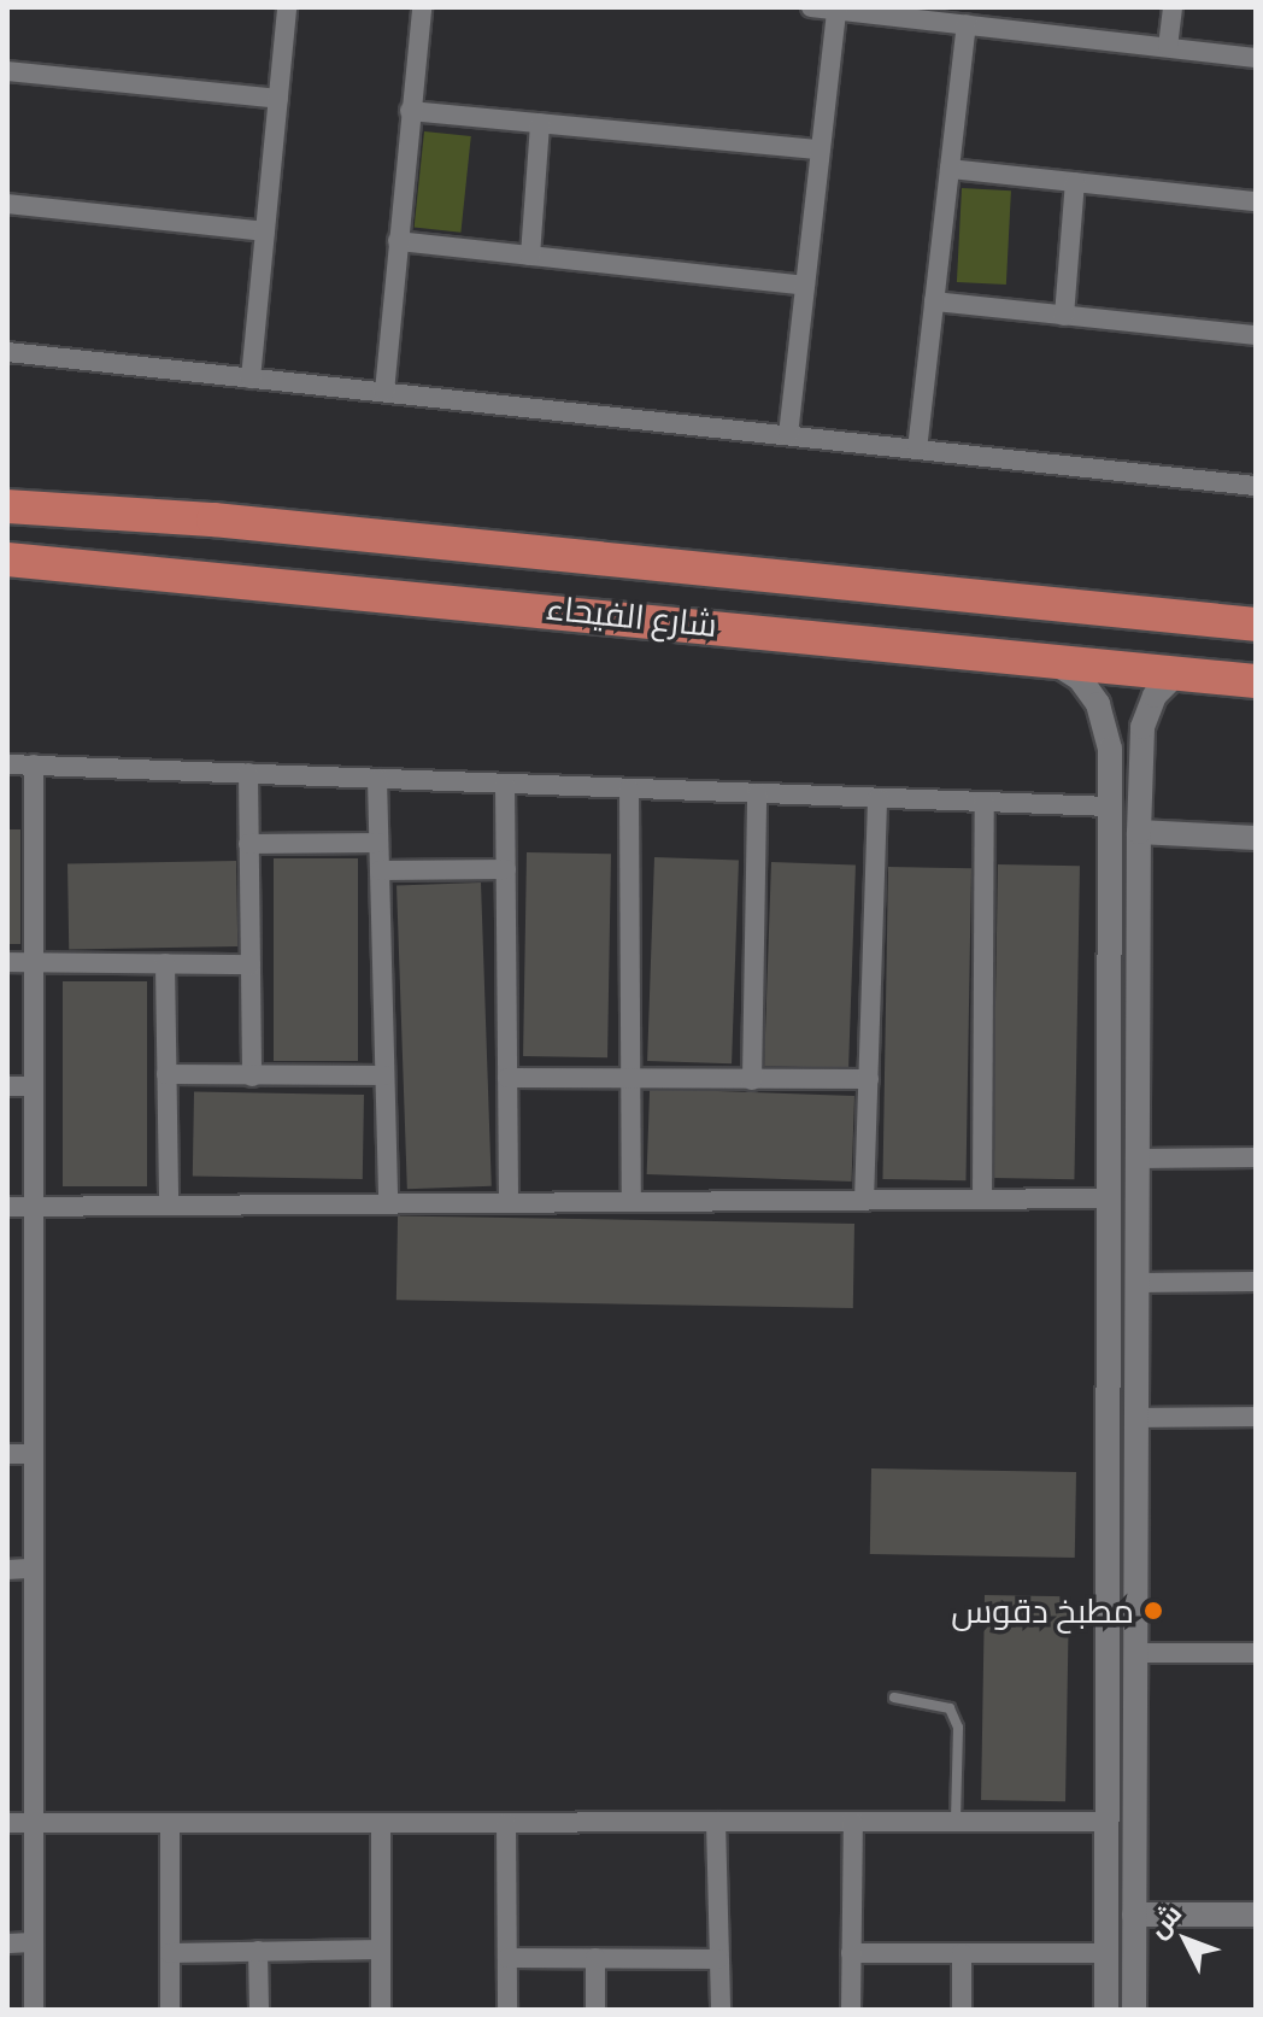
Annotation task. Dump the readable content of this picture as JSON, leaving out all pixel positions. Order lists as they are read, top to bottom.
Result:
{
  "streets": {
    "highway": ["شارع الفيحاء"]
  },
  "places": ["مطبخ دقوس"],
  "north": "top left"
}
